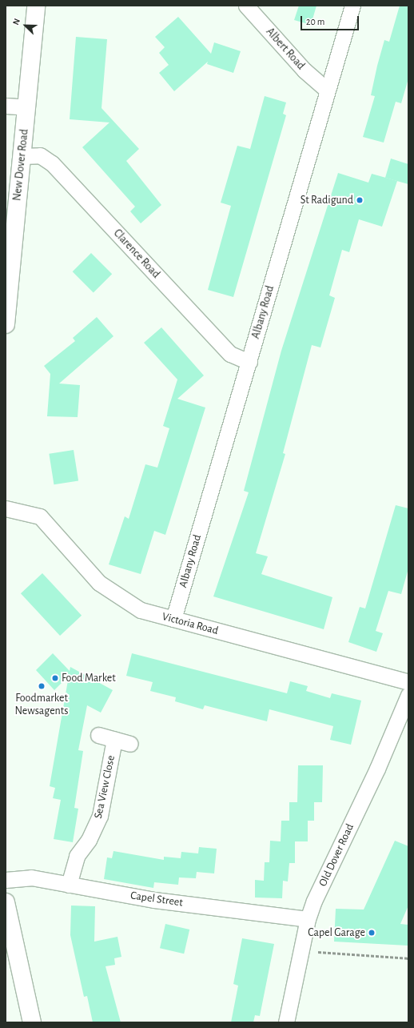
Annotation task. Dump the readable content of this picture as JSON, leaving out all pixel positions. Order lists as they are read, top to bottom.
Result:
{
  "streets": {
    "main road": ["New Dover Road"],
    "street": [
      "Albert Road",
      "Clarence Road",
      "Albany Road",
      "Victoria Road",
      "Sea View Close",
      "Old Dover Road",
      "Capel Street"
    ]
  },
  "crossings": [
    ["Albert Road", "Albany Road"],
    ["New Dover Road", "Clarence Road"],
    ["Clarence Road", "Albany Road"],
    ["Albany Road", "Victoria Road"],
    ["Sea View Close", "Capel Street"],
    ["Old Dover Road", "Capel Street"]
  ],
  "places": [
    "St Radigund",
    "Food Market",
    "Foodmarket Newsagents",
    "Capel Garage"
  ],
  "scale_bar": "20 m",
  "north": "top left"
}
